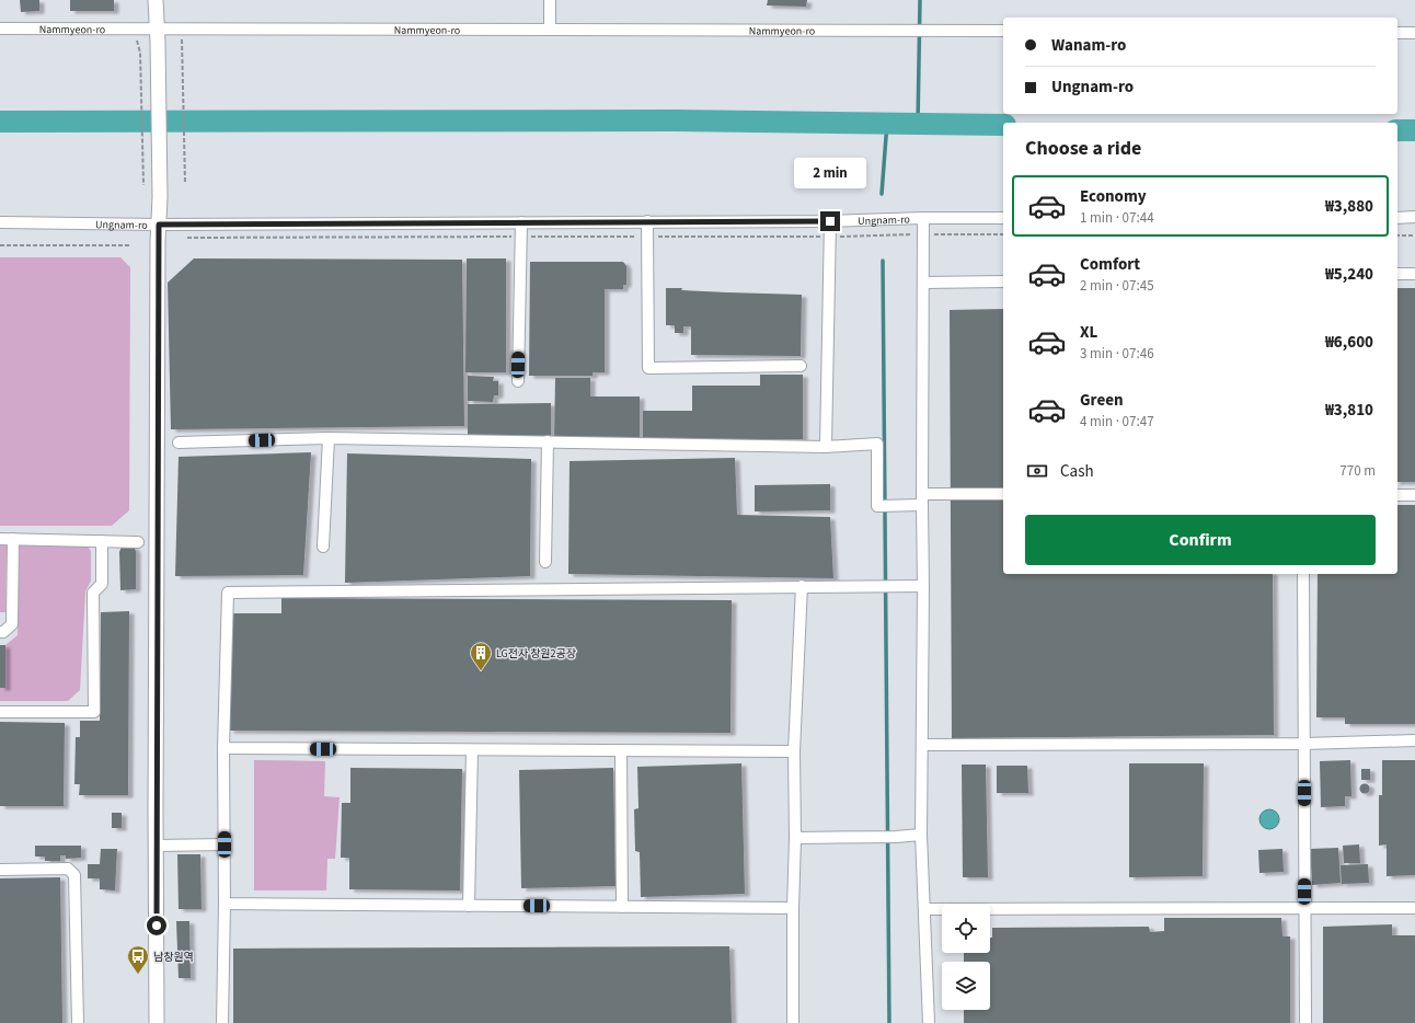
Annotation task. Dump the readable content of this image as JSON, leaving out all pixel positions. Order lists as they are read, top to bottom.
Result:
{
  "streets": {
    "street": ["Nammyeon-ro", "Ungnam-ro"]
  },
  "places": {
    "building": ["LG전자 창원2공장"],
    "bus stop": ["남창원역"]
  },
  "page": {
    "banner": ["Wanam-ro", "Ungnam-ro"],
    "heading": "Choose a ride",
    "bubble": "2 min",
    "list": [
      {
        "name": "Economy",
        "note": "1 min · 07:44",
        "value": "₩3,880"
      },
      {
        "name": "Comfort",
        "note": "2 min · 07:45",
        "value": "₩5,240"
      },
      {
        "name": "XL",
        "note": "3 min · 07:46",
        "value": "₩6,600"
      },
      {
        "name": "Green",
        "note": "4 min · 07:47",
        "value": "₩3,810"
      }
    ],
    "pay": ["Cash", "770 m"],
    "buttons": "Confirm"
  }
}
